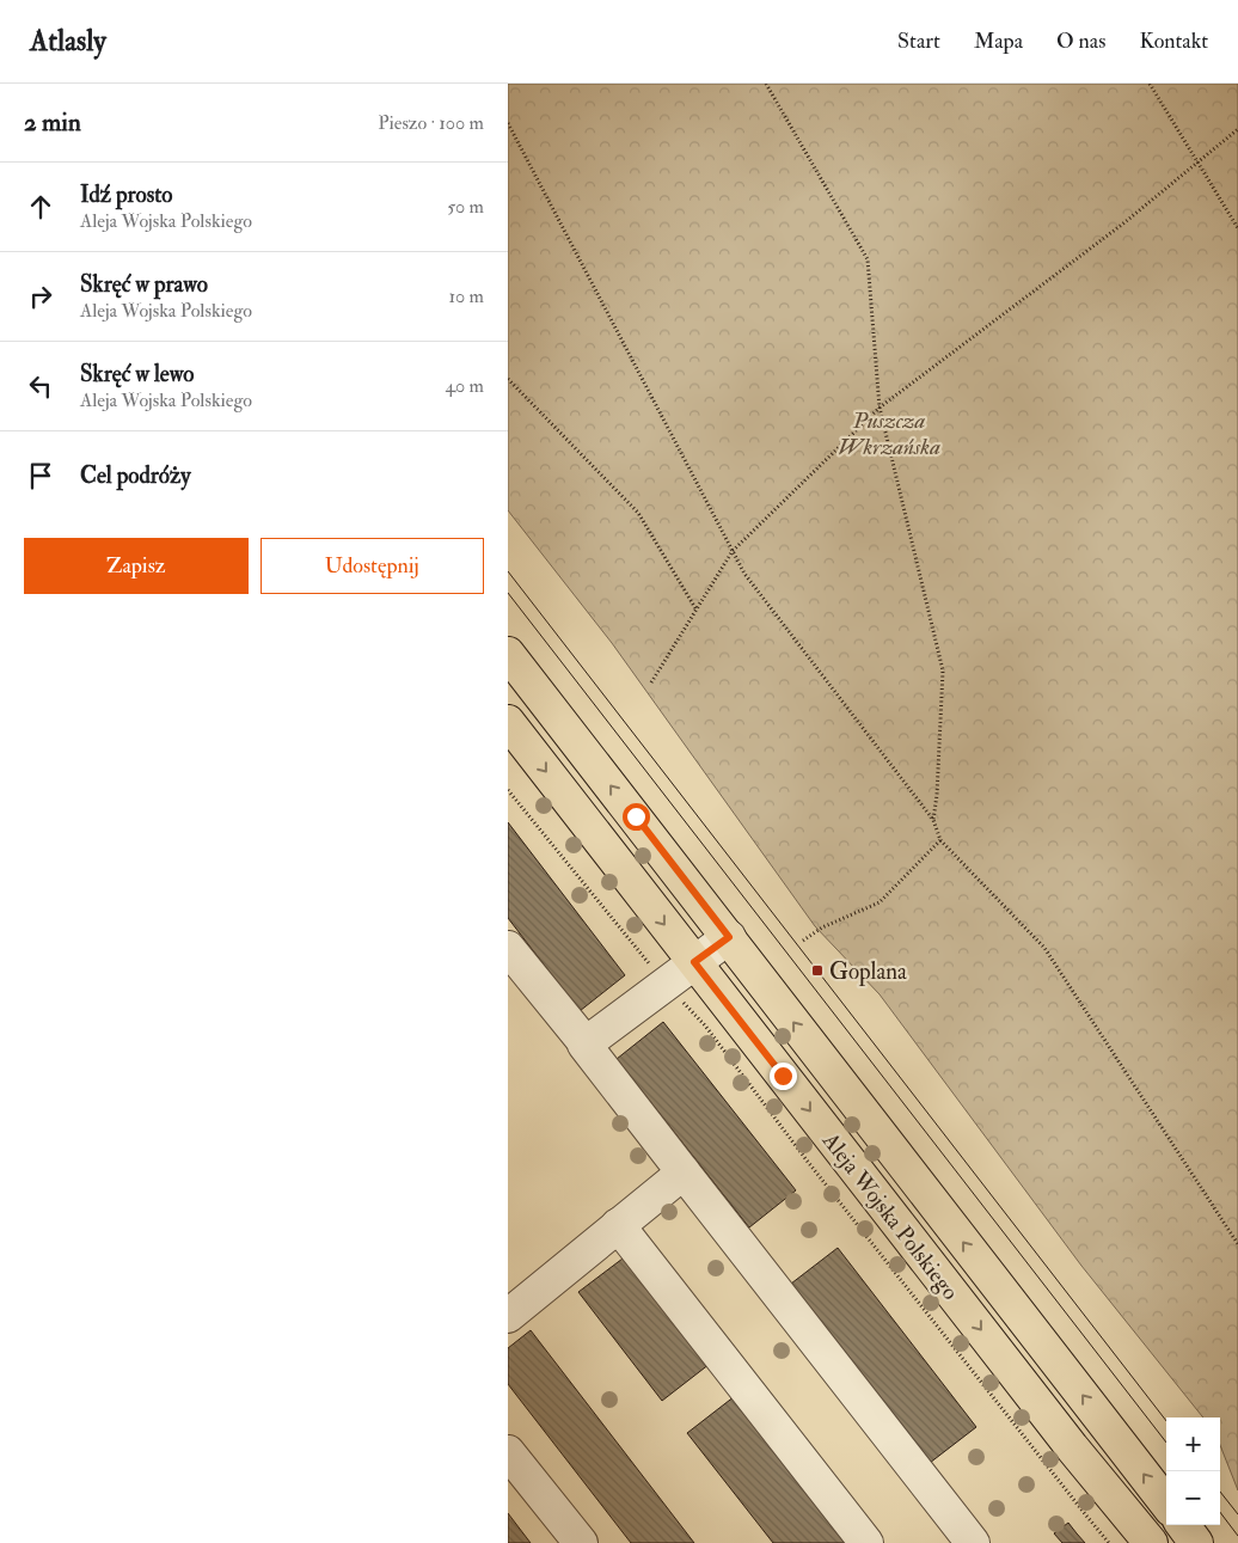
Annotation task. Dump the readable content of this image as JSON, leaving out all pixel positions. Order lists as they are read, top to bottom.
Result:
{
  "streets": {
    "main road": ["Aleja Wojska Polskiego"]
  },
  "parks": ["Puszcza Wkrzańska"],
  "places": {
    "transit": ["Goplana"]
  },
  "page": {
    "header": "Atlasly",
    "nav": [
      "Start",
      "Mapa",
      "O nas",
      "Kontakt"
    ],
    "heading": ["2 min", "Pieszo · 100 m"],
    "list": [
      ["Idź prosto", "Aleja Wojska Polskiego", "50 m"],
      ["Skręć w prawo", "Aleja Wojska Polskiego", "10 m"],
      ["Skręć w lewo", "Aleja Wojska Polskiego", "40 m"],
      "Cel podróży"
    ],
    "buttons": ["Zapisz", "Udostępnij"],
    "map_buttons": ["+", "−"]
  }
}
